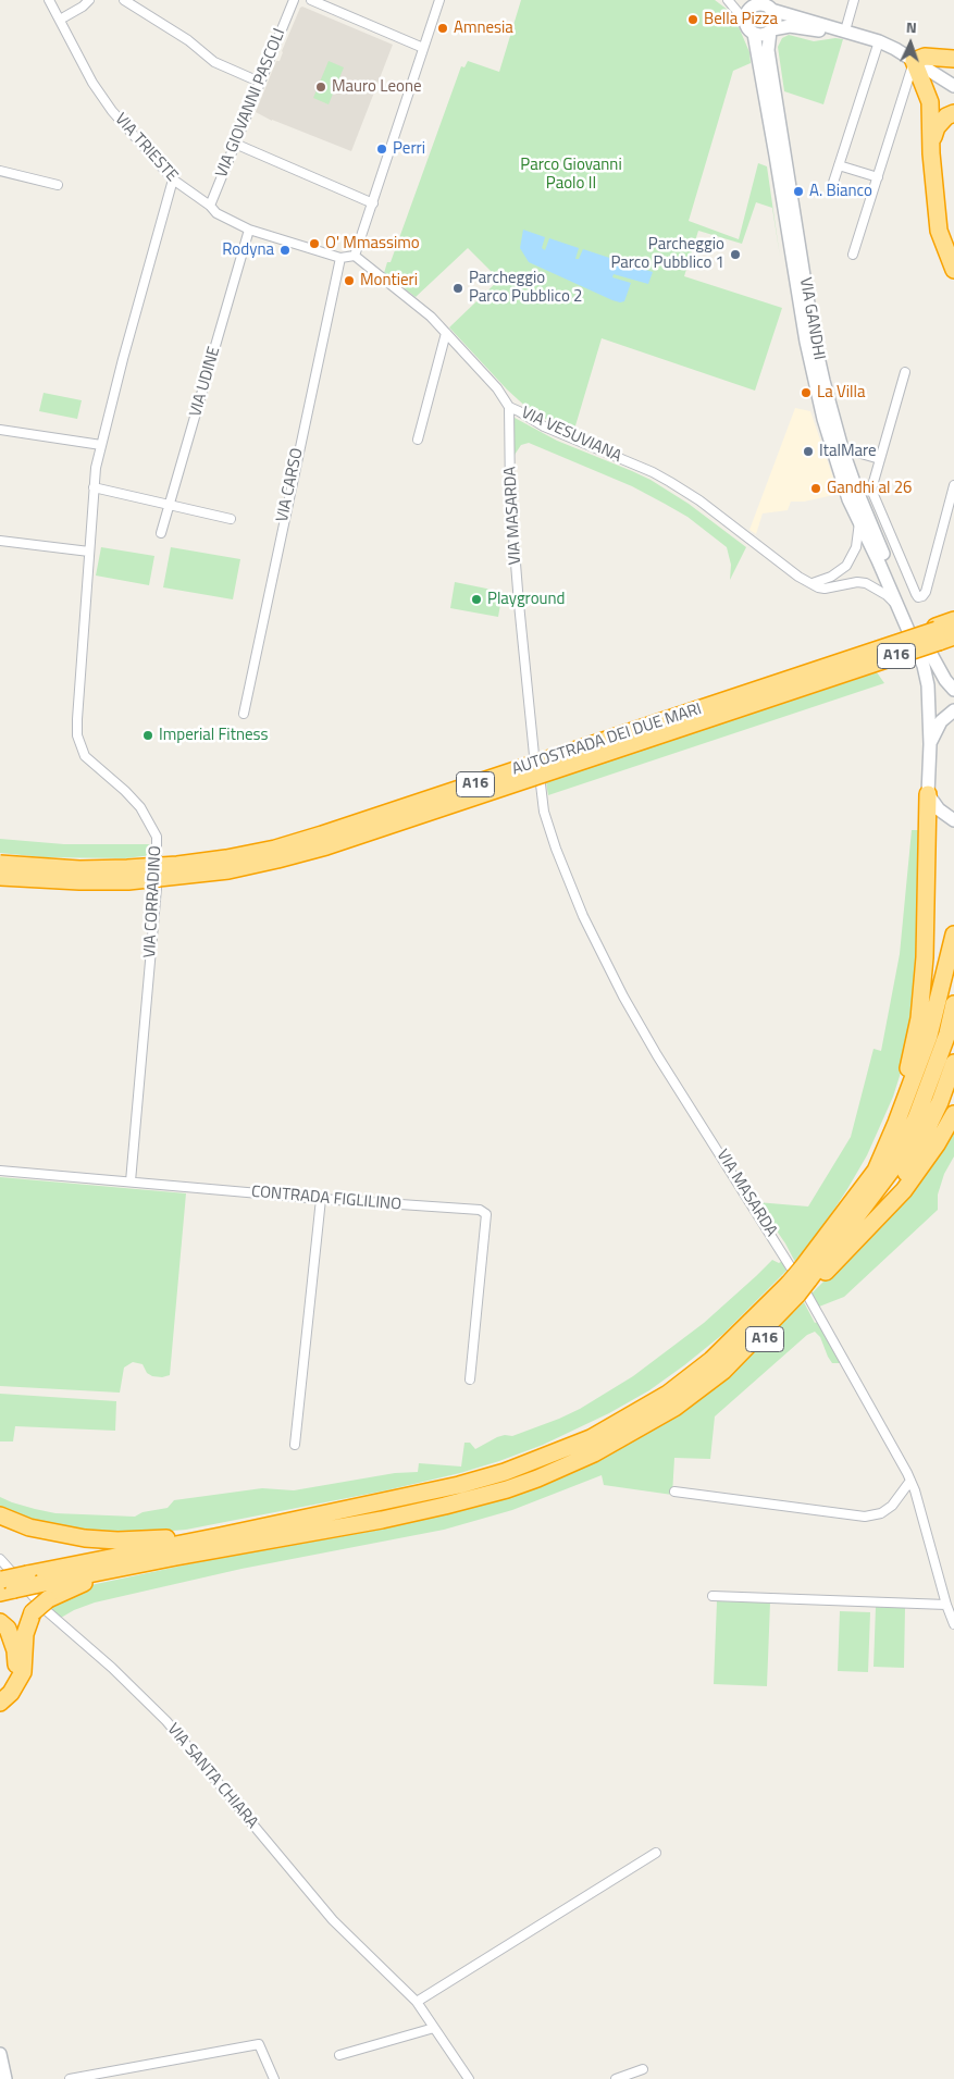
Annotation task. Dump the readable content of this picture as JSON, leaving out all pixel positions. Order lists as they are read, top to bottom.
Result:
{
  "streets": {
    "highway": ["A16", "AUTOSTRADA DEI DUE MARI"],
    "street": [
      "VIA GIOVANNI PASCOLI",
      "VIA TRIESTE",
      "VIA GANDHI",
      "VIA UDINE",
      "VIA VESUVIANA",
      "VIA CARSO",
      "VIA MASARDA",
      "VIA CORRADINO",
      "CONTRADA FIGLILINO",
      "VIA SANTA CHIARA"
    ]
  },
  "crossings": [
    ["VIA GIOVANNI PASCOLI", "VIA TRIESTE"],
    ["VIA TRIESTE", "VIA UDINE"],
    ["VIA TRIESTE", "VIA VESUVIANA"],
    ["VIA TRIESTE", "VIA CARSO"],
    ["VIA TRIESTE", "VIA CORRADINO"],
    ["VIA GANDHI", "VIA VESUVIANA"],
    ["VIA VESUVIANA", "VIA MASARDA"],
    ["VIA CORRADINO", "CONTRADA FIGLILINO"]
  ],
  "parks": ["Parco Giovanni Paolo II"],
  "places": [
    "Bella Pizza",
    "Amnesia",
    "Mauro Leone",
    "Perri",
    "A. Bianco",
    "O' Mmassimo",
    "Rodyna",
    "Parcheggio Parco Pubblico 1",
    "Montieri",
    "Parcheggio Parco Pubblico 2",
    "La Villa",
    "ItalMare",
    "Gandhi al 26",
    "Playground",
    "Imperial Fitness"
  ],
  "north": "top"
}
